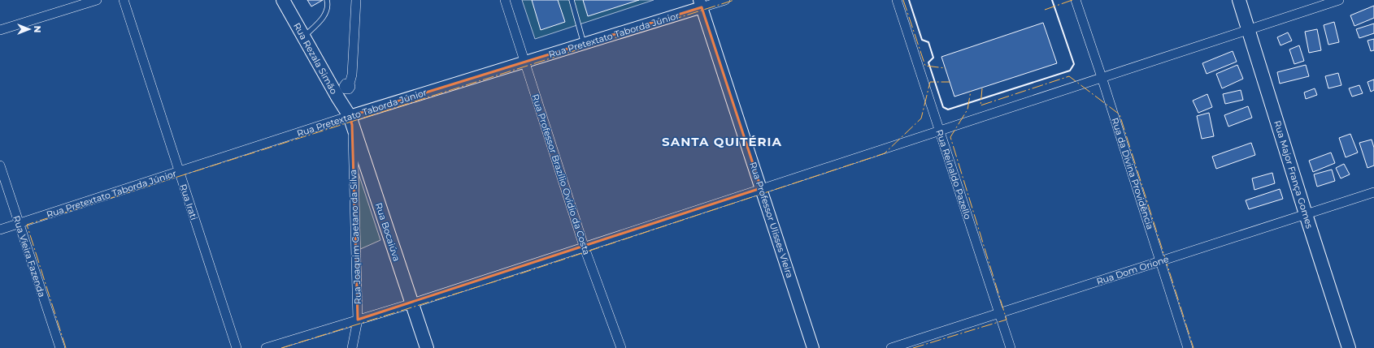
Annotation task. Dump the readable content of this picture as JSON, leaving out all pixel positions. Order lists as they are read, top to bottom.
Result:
{
  "streets": {
    "main road": ["Rua Rezala Simão", "Rua Major França Gomes", "Rua Bocaiúva"],
    "street": [
      "Rua Pretextato Taborda Júnior",
      "Rua da Divina Providência",
      "Rua Professor Brazílio Ovídio da Costa",
      "Rua Reinaldo Pazello",
      "Rua Irati",
      "Rua Professor Ulisses Vieira",
      "Rua Joaquim Caetano da Silva",
      "Rua Vieira Fazenda",
      "Rua Dom Orione"
    ]
  },
  "crossings": [
    ["Rua Pretextato Taborda Júnior", "Rua Rezala Simão"],
    ["Rua Pretextato Taborda Júnior", "Rua Professor Brazílio Ovídio da Costa"],
    ["Rua Pretextato Taborda Júnior", "Rua Irati"],
    ["Rua Pretextato Taborda Júnior", "Rua Professor Ulisses Vieira"],
    ["Rua Pretextato Taborda Júnior", "Rua Bocaiúva"],
    ["Rua Pretextato Taborda Júnior", "Rua Joaquim Caetano da Silva"],
    ["Rua Pretextato Taborda Júnior", "Rua Vieira Fazenda"],
    ["Rua Rezala Simão", "Rua Bocaiúva"],
    ["Rua Rezala Simão", "Rua Joaquim Caetano da Silva"],
    ["Rua da Divina Providência", "Rua Dom Orione"],
    ["Rua Reinaldo Pazello", "Rua Dom Orione"],
    ["Rua Major França Gomes", "Rua Dom Orione"],
    ["Rua Bocaiúva", "Rua Joaquim Caetano da Silva"]
  ],
  "districts": ["SANTA QUITÉRIA"],
  "north": "right"
}
